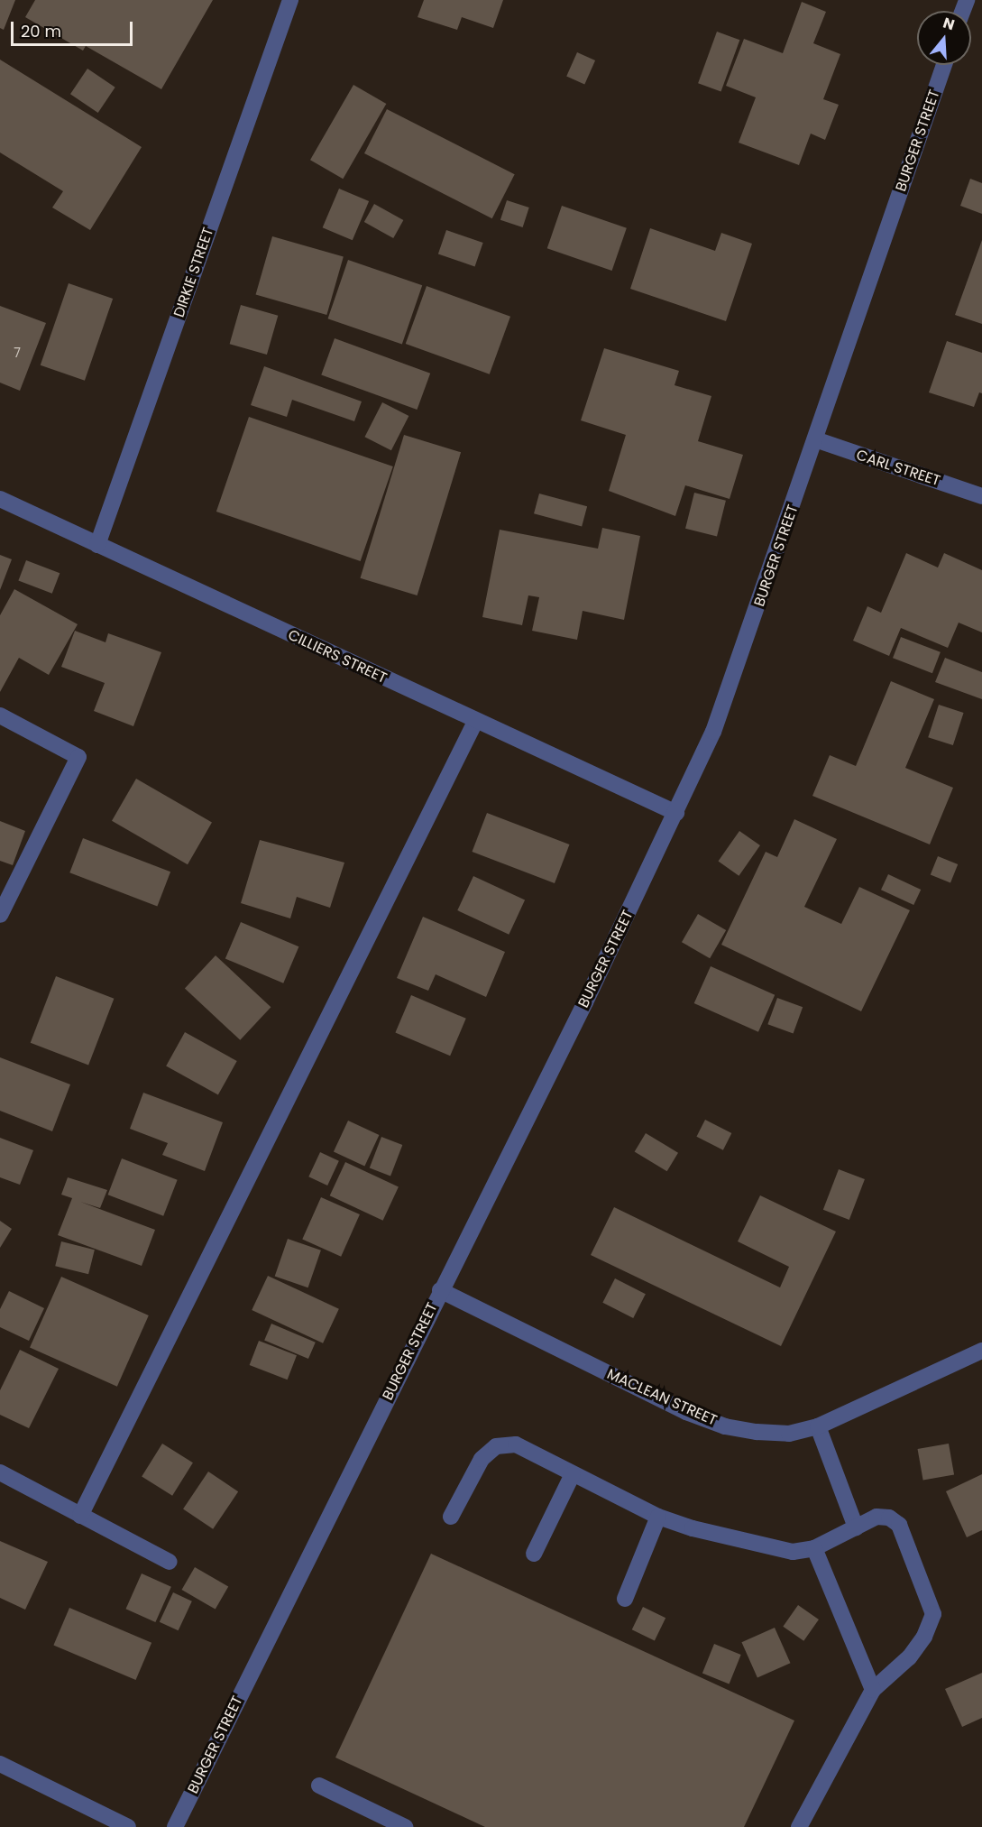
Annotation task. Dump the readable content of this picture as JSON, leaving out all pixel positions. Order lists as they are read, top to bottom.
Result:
{
  "streets": {
    "street": [
      "BURGER STREET",
      "DIRKIE STREET",
      "CARL STREET",
      "CILLIERS STREET",
      "MACLEAN STREET"
    ]
  },
  "crossings": [
    ["BURGER STREET", "CARL STREET"],
    ["BURGER STREET", "CILLIERS STREET"],
    ["BURGER STREET", "MACLEAN STREET"],
    ["DIRKIE STREET", "CILLIERS STREET"]
  ],
  "house_numbers": ["7"],
  "scale_bar": "20 m",
  "north": "top"
}
